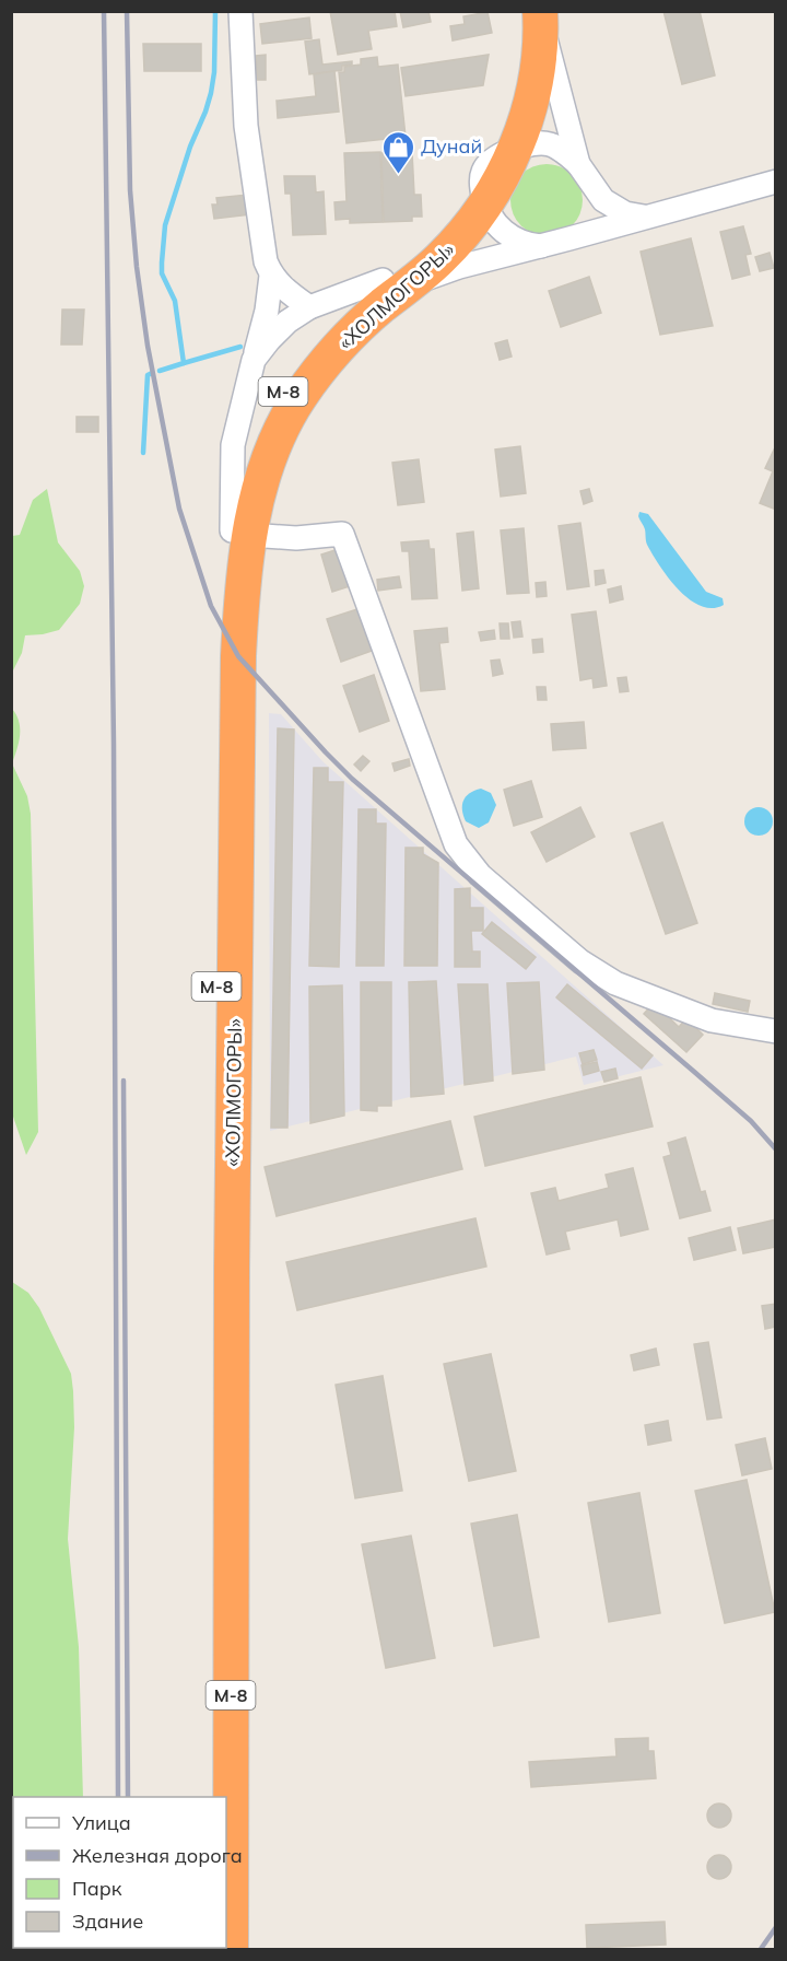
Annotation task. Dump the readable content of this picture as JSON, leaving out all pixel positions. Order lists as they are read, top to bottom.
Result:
{
  "streets": {
    "highway": ["«ХОЛМОГОРЫ»", "М-8"]
  },
  "crossings": [
    ["«ХОЛМОГОРЫ»", "М-8"]
  ],
  "places": {
    "shop": ["Дунай"]
  },
  "legend": [
    "Улица",
    "Железная дорога",
    "Парк",
    "Здание"
  ]
}
